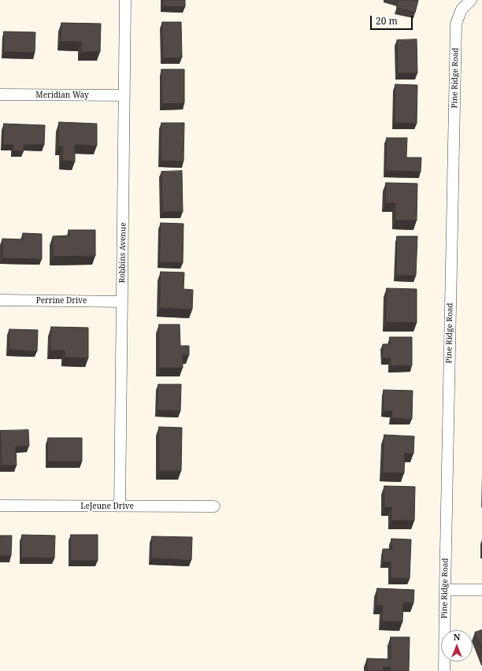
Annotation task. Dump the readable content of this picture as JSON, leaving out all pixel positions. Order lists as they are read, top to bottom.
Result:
{
  "streets": {
    "street": [
      "Pine Ridge Road",
      "Meridian Way",
      "Robbins Avenue",
      "Perrine Drive",
      "LeJeune Drive"
    ]
  },
  "crossings": [
    ["Meridian Way", "Robbins Avenue"],
    ["Robbins Avenue", "Perrine Drive"],
    ["Robbins Avenue", "LeJeune Drive"]
  ],
  "scale_bar": "20 m",
  "north": "top"
}
